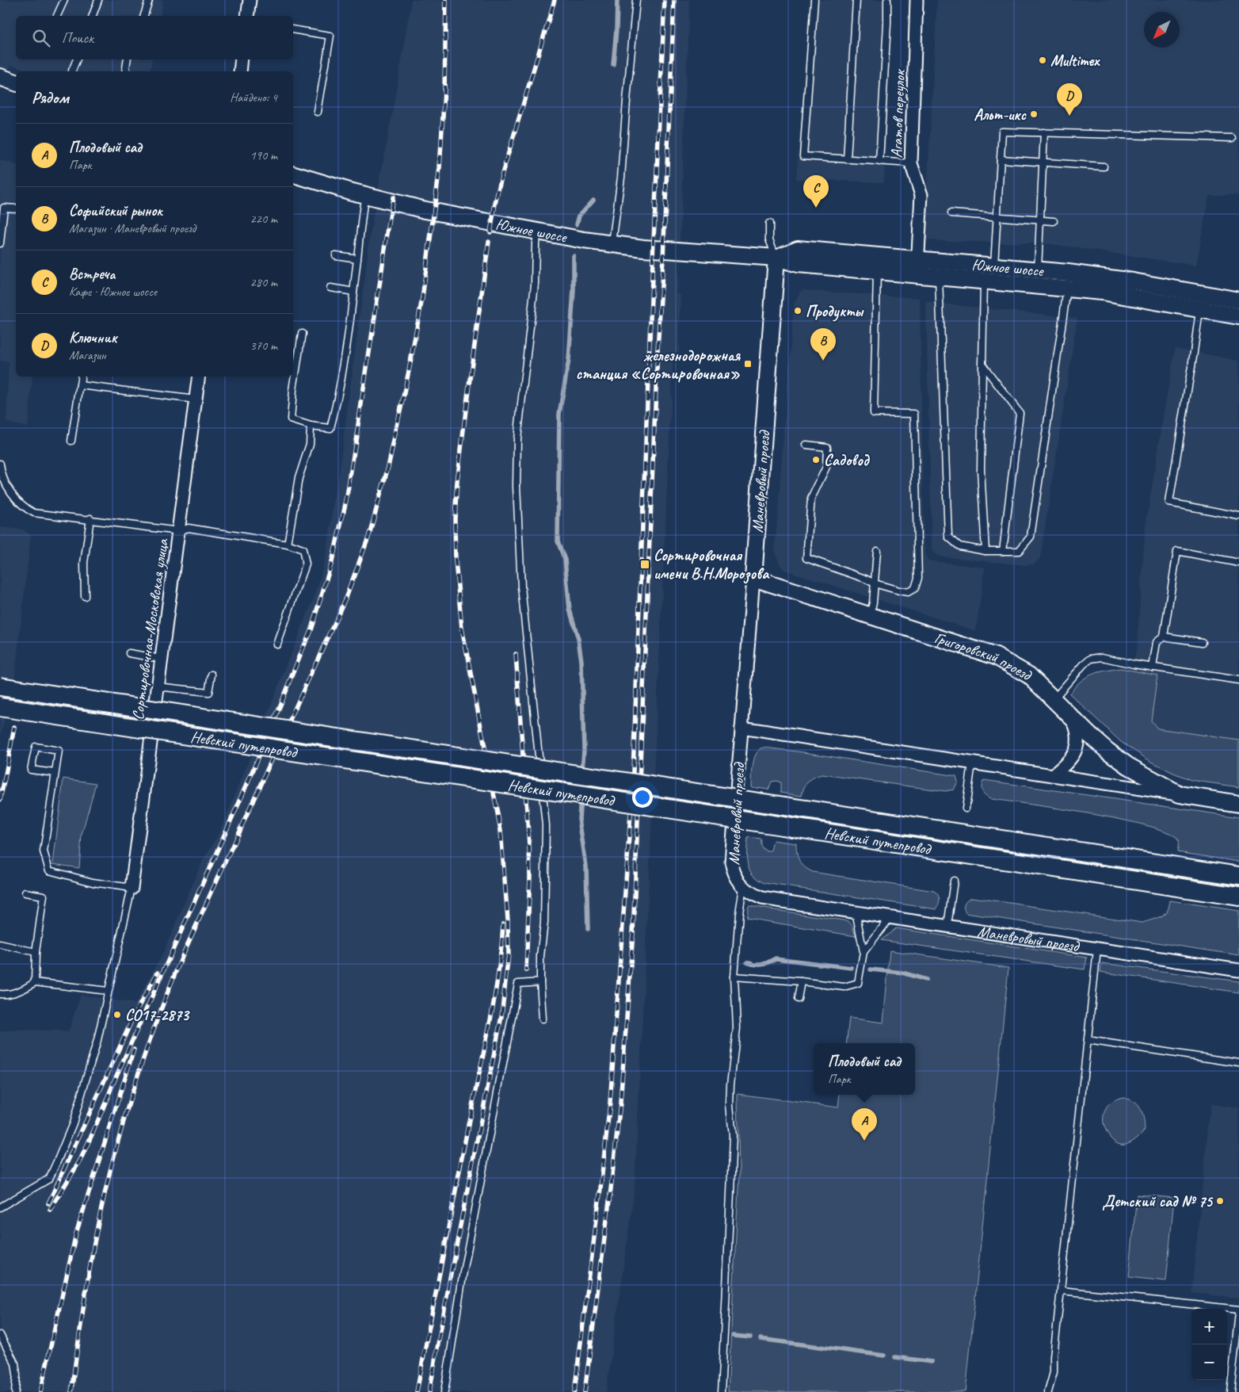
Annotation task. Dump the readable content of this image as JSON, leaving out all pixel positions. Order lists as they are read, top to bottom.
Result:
{
  "streets": {
    "main road": ["Невский путепровод"],
    "street": [
      "Агатов переулок",
      "Южное шоссе",
      "Маневровый проезд",
      "Сортировочная-Московская улица",
      "Григоровский проезд"
    ]
  },
  "crossings": [
    ["Агатов переулок", "Южное шоссе"],
    ["Южное шоссе", "Маневровый проезд"],
    ["Маневровый проезд", "Григоровский проезд"]
  ],
  "places": {
    "other": [
      "Multimex",
      "Альт-икс",
      "Продукты",
      "Садовод",
      "СО17-2873",
      "Детский сад № 75"
    ],
    "transit": ["железнодорожная станция «Сортировочная»", "Сортировочная имени В.Н.Морозова"]
  },
  "north": "bottom left",
  "page": {
    "search": "Поиск",
    "heading": ["Рядом", "Найдено: 4"],
    "pins": [
      "D",
      "C",
      "B",
      "A"
    ],
    "list": [
      {
        "mark": "A",
        "name": "Плодовый сад",
        "note": "Парк",
        "value": "190 m"
      },
      {
        "mark": "B",
        "name": "Софийский рынок",
        "note": "Магазин · Маневровый проезд",
        "value": "220 m"
      },
      {
        "mark": "C",
        "name": "Встреча",
        "note": "Кафе · Южное шоссе",
        "value": "280 m"
      },
      {
        "mark": "D",
        "name": "Ключник",
        "note": "Магазин",
        "value": "370 m"
      }
    ],
    "popup": ["Плодовый сад", "Парк"],
    "map_buttons": ["+", "−"]
  }
}
